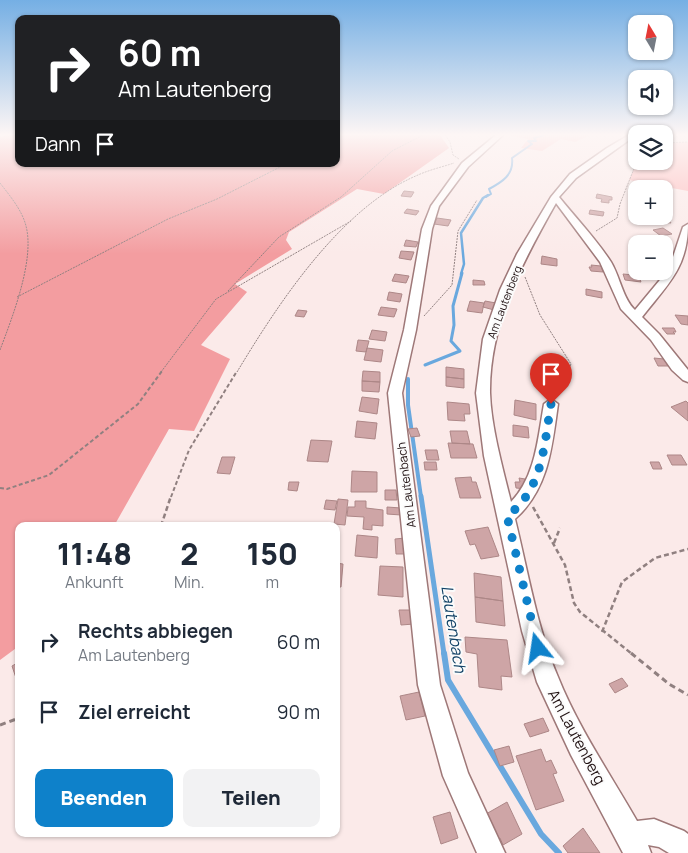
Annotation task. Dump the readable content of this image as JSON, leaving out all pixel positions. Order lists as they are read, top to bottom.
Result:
{
  "streets": {
    "street": ["Am Lautenberg", "Am Lautenbach"]
  },
  "water": ["Lautenbach"],
  "north": "top",
  "page": {
    "map_buttons": ["+", "−"],
    "turn": ["60 m", "Am Lautenberg"],
    "then": "Dann",
    "eta": [
      "11:48",
      "Ankunft",
      "2",
      "Min.",
      "150",
      "m"
    ],
    "list": [
      {
        "name": "Rechts abbiegen",
        "note": "Am Lautenberg",
        "value": "60 m"
      },
      {
        "name": "Ziel erreicht",
        "value": "90 m"
      }
    ],
    "buttons": ["Beenden", "Teilen"]
  }
}
